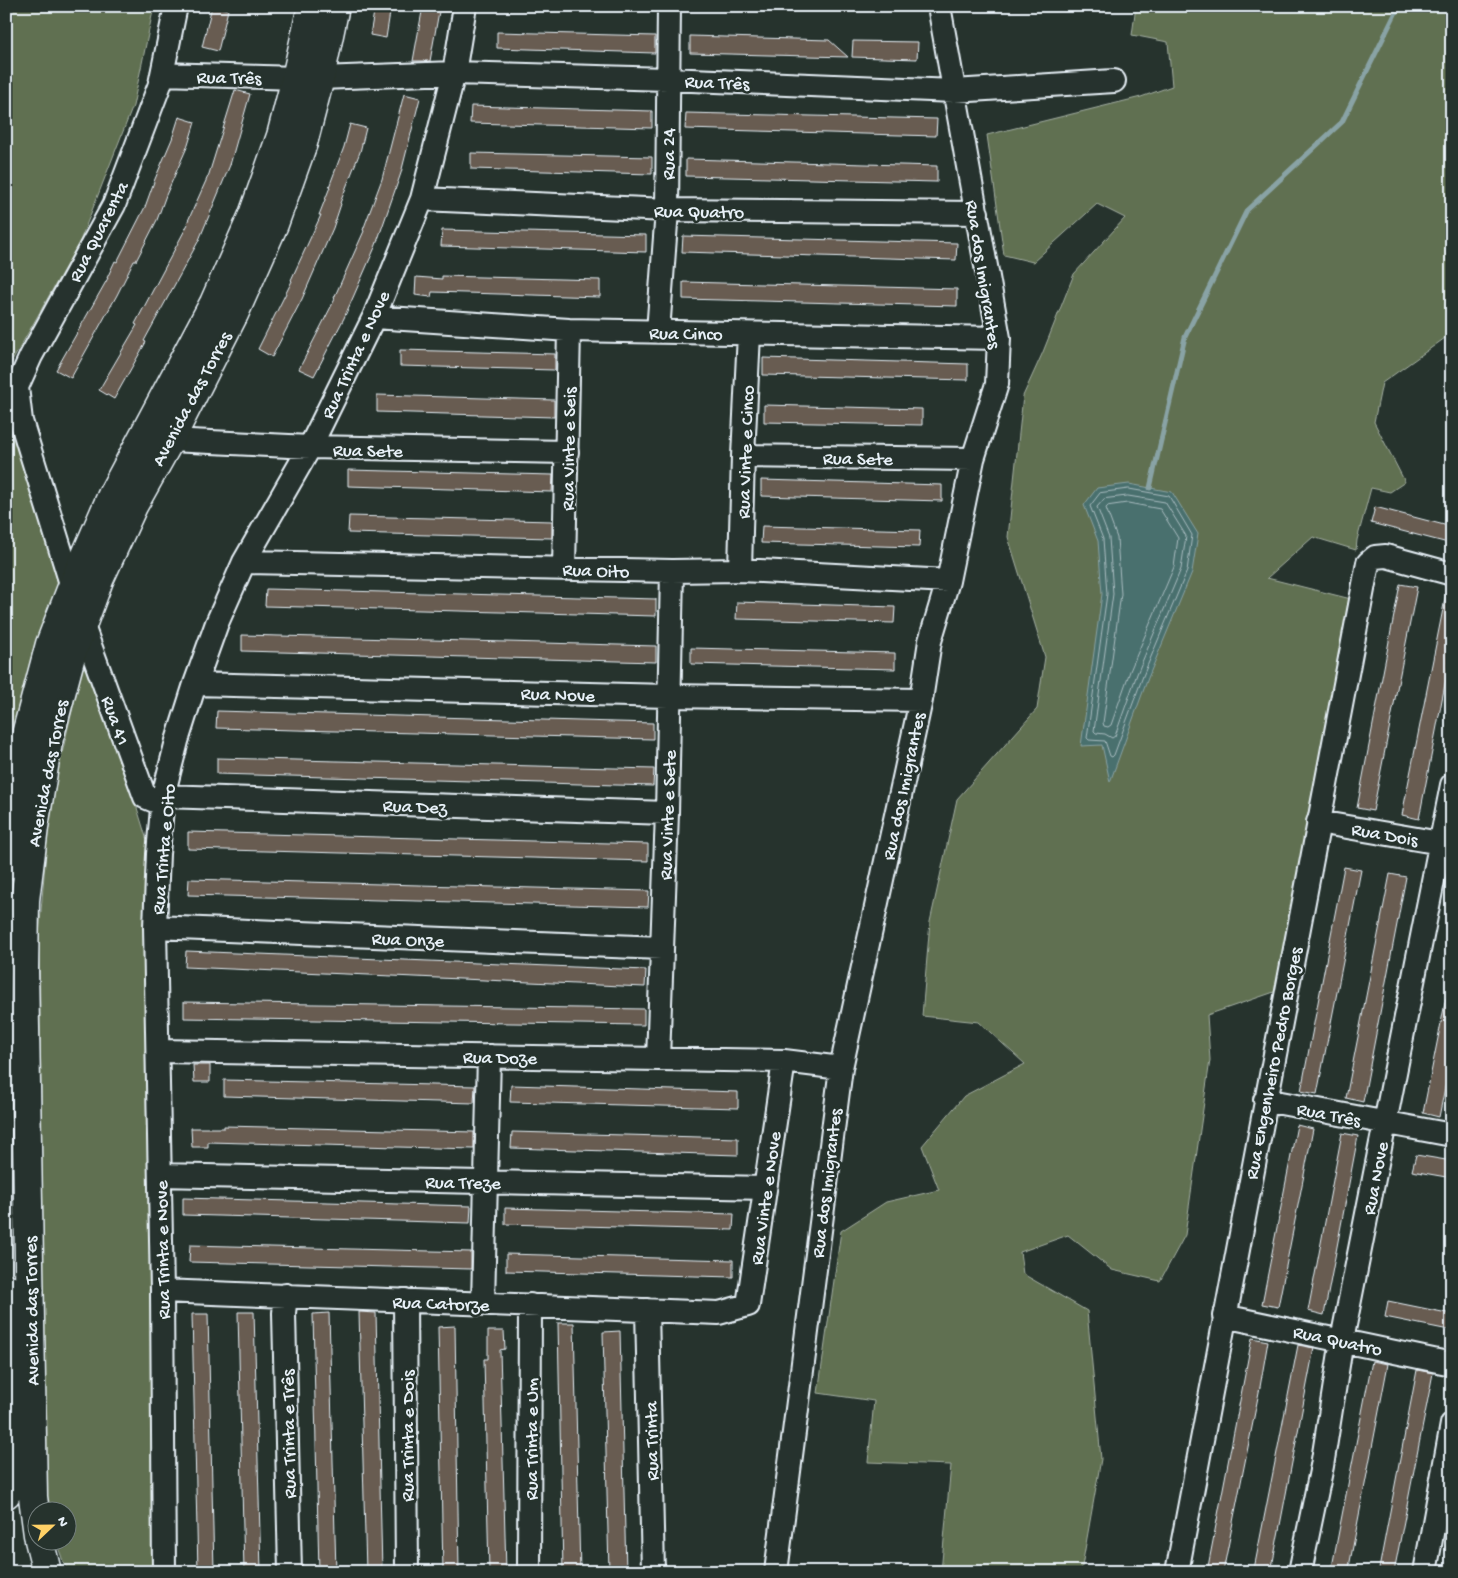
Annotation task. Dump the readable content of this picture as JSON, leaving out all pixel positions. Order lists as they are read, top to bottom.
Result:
{
  "streets": {
    "main road": ["Avenida das Torres"],
    "street": [
      "Rua Três",
      "Rua 24",
      "Rua Quatro",
      "Rua Quarenta",
      "Rua dos Imigrantes",
      "Rua Cinco",
      "Rua Trinta e Nove",
      "Rua Sete",
      "Rua Vinte e Seis",
      "Rua Vinte e Cinco",
      "Rua Oito",
      "Rua Nove",
      "Rua 41",
      "Rua Dez",
      "Rua Vinte e Sete",
      "Rua Dois",
      "Rua Trinta e Oito",
      "Rua Onze",
      "Rua Doze",
      "Rua Engenheiro Pedro Borges",
      "Rua Treze",
      "Rua Vinte e Nove",
      "Rua Catorze",
      "Rua Trinta e Três",
      "Rua Trinta e Dois",
      "Rua Trinta e Um",
      "Rua Trinta"
    ]
  },
  "crossings": [
    ["Rua Três", "Rua 24"],
    ["Rua Três", "Rua Quarenta"],
    ["Rua Três", "Rua dos Imigrantes"],
    ["Rua Três", "Rua Trinta e Nove"],
    ["Rua Três", "Avenida das Torres"],
    ["Rua Três", "Rua Nove"],
    ["Rua Três", "Rua Engenheiro Pedro Borges"],
    ["Rua 24", "Rua Quatro"],
    ["Rua 24", "Rua Cinco"],
    ["Rua Quatro", "Rua dos Imigrantes"],
    ["Rua Quatro", "Rua Trinta e Nove"],
    ["Rua Quatro", "Rua Nove"],
    ["Rua Quatro", "Rua Engenheiro Pedro Borges"],
    ["Rua Quarenta", "Avenida das Torres"],
    ["Rua dos Imigrantes", "Rua Cinco"],
    ["Rua dos Imigrantes", "Rua Sete"],
    ["Rua dos Imigrantes", "Rua Oito"],
    ["Rua dos Imigrantes", "Rua Nove"],
    ["Rua dos Imigrantes", "Rua Doze"],
    ["Rua Cinco", "Rua Trinta e Nove"],
    ["Rua Cinco", "Rua Vinte e Seis"],
    ["Rua Cinco", "Rua Vinte e Cinco"],
    ["Rua Trinta e Nove", "Rua Sete"],
    ["Rua Trinta e Nove", "Rua Oito"],
    ["Rua Trinta e Nove", "Rua Nove"],
    ["Rua Trinta e Nove", "Rua Trinta e Oito"],
    ["Rua Trinta e Nove", "Rua Onze"],
    ["Rua Trinta e Nove", "Rua Doze"],
    ["Rua Trinta e Nove", "Rua Treze"],
    ["Rua Trinta e Nove", "Rua Catorze"],
    ["Avenida das Torres", "Rua Sete"],
    ["Avenida das Torres", "Rua 41"],
    ["Rua Sete", "Rua Vinte e Seis"],
    ["Rua Sete", "Rua Vinte e Cinco"],
    ["Rua Vinte e Seis", "Rua Oito"],
    ["Rua Vinte e Cinco", "Rua Oito"],
    ["Rua Oito", "Rua Vinte e Sete"],
    ["Rua Nove", "Rua Vinte e Sete"],
    ["Rua Nove", "Rua Dois"],
    ["Rua Nove", "Rua Trinta e Oito"],
    ["Rua 41", "Rua Dez"],
    ["Rua 41", "Rua Trinta e Oito"],
    ["Rua Dez", "Rua Vinte e Sete"],
    ["Rua Dez", "Rua Trinta e Oito"],
    ["Rua Vinte e Sete", "Rua Onze"],
    ["Rua Vinte e Sete", "Rua Doze"],
    ["Rua Dois", "Rua Engenheiro Pedro Borges"],
    ["Rua Trinta e Oito", "Rua Onze"],
    ["Rua Doze", "Rua Vinte e Nove"],
    ["Rua Treze", "Rua Vinte e Nove"],
    ["Rua Vinte e Nove", "Rua Catorze"],
    ["Rua Catorze", "Rua Trinta e Três"],
    ["Rua Catorze", "Rua Trinta e Dois"],
    ["Rua Catorze", "Rua Trinta e Um"],
    ["Rua Catorze", "Rua Trinta"]
  ],
  "north": "right"
}
